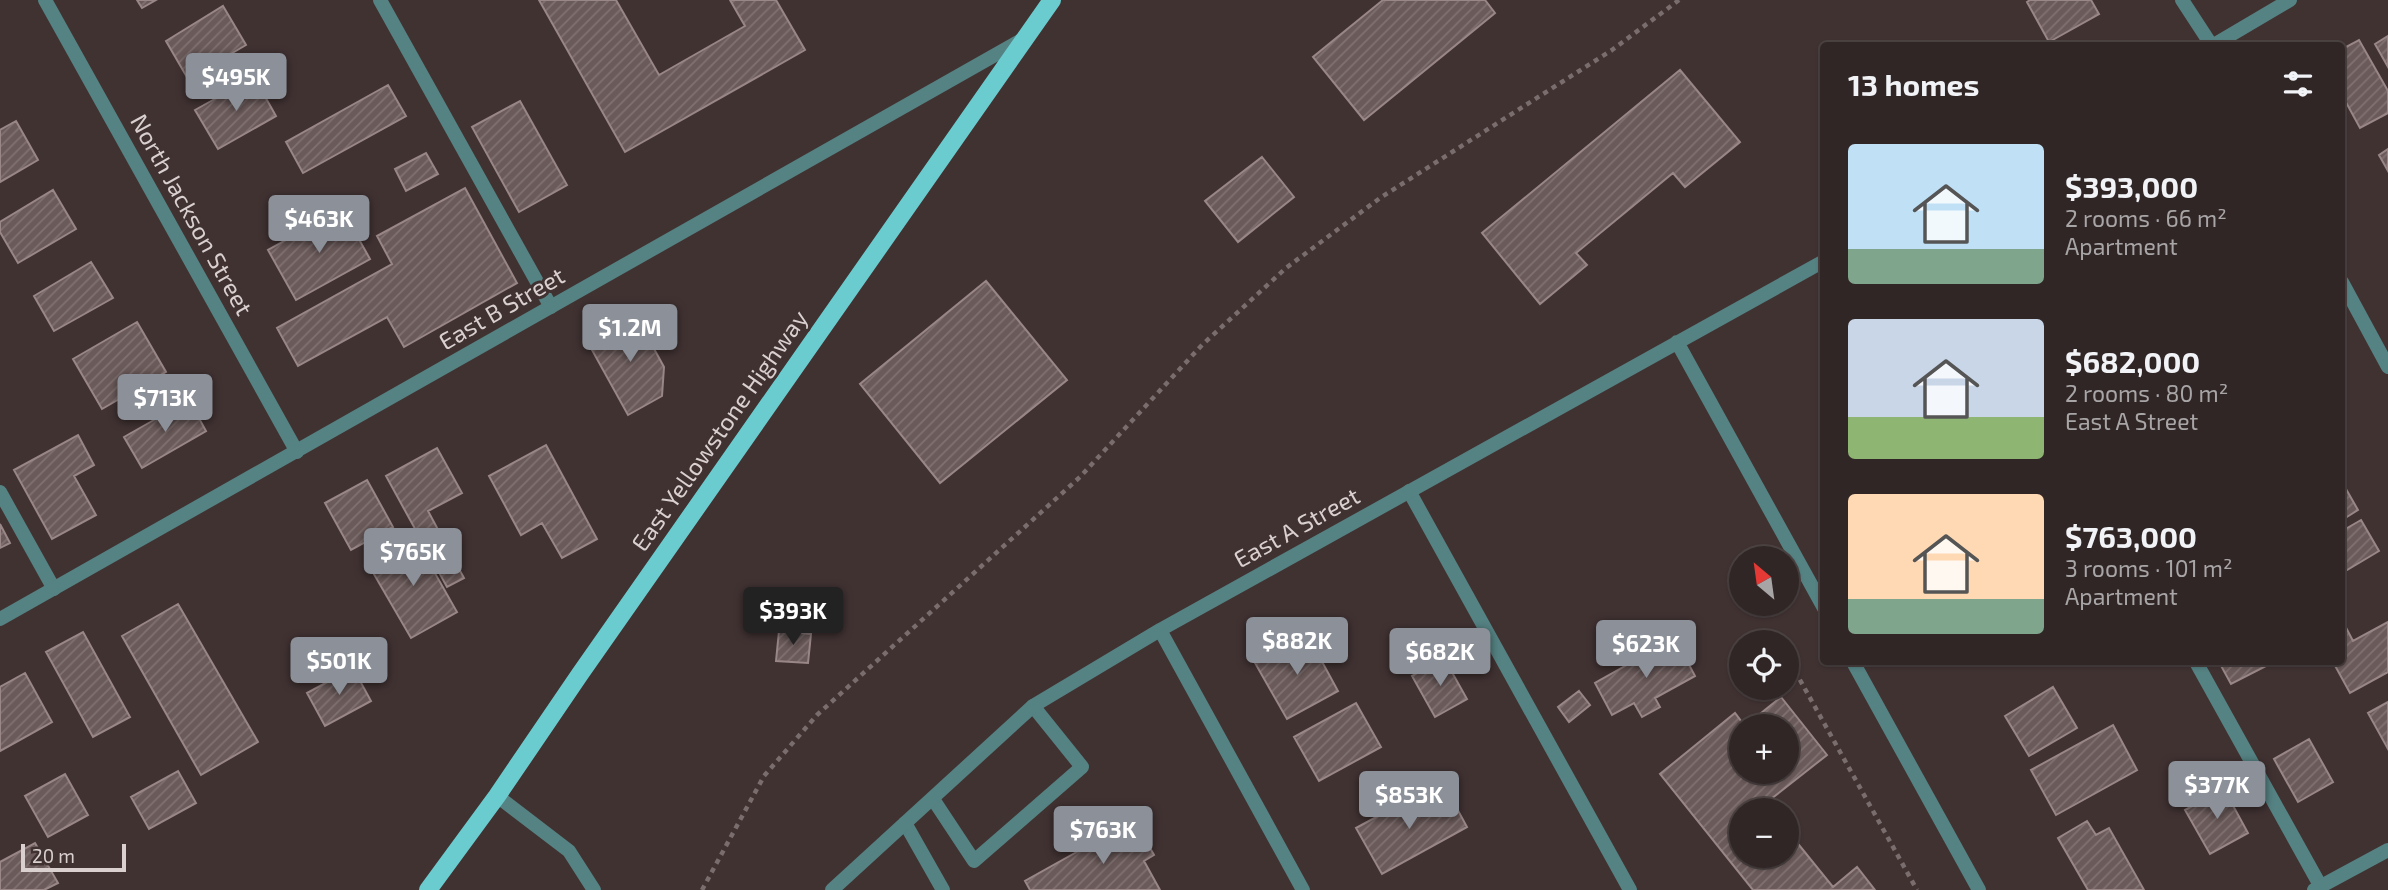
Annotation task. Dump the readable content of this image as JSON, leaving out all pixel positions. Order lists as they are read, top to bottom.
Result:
{
  "streets": {
    "main road": ["East Yellowstone Highway"],
    "street": ["North Jackson Street", "East B Street", "East A Street"]
  },
  "crossings": [
    ["North Jackson Street", "East B Street"],
    ["East B Street", "East Yellowstone Highway"]
  ],
  "scale_bar": "20 m",
  "north": "top left",
  "page": {
    "heading": "13 homes",
    "price": [
      "$495K",
      "$463K",
      "$1.2M",
      "$713K",
      "$765K",
      "$393K",
      "$882K",
      "$623K",
      "$682K",
      "$501K",
      "$377K",
      "$853K",
      "$763K"
    ],
    "list": [
      {
        "name": "$393,000",
        "note": "2 rooms · 66 m² · Apartment"
      },
      {
        "name": "$682,000",
        "note": "2 rooms · 80 m² · East A Street"
      },
      {
        "name": "$763,000",
        "note": "3 rooms · 101 m² · Apartment"
      }
    ],
    "map_buttons": ["+", "−"],
    "scale": "20 m"
  }
}
